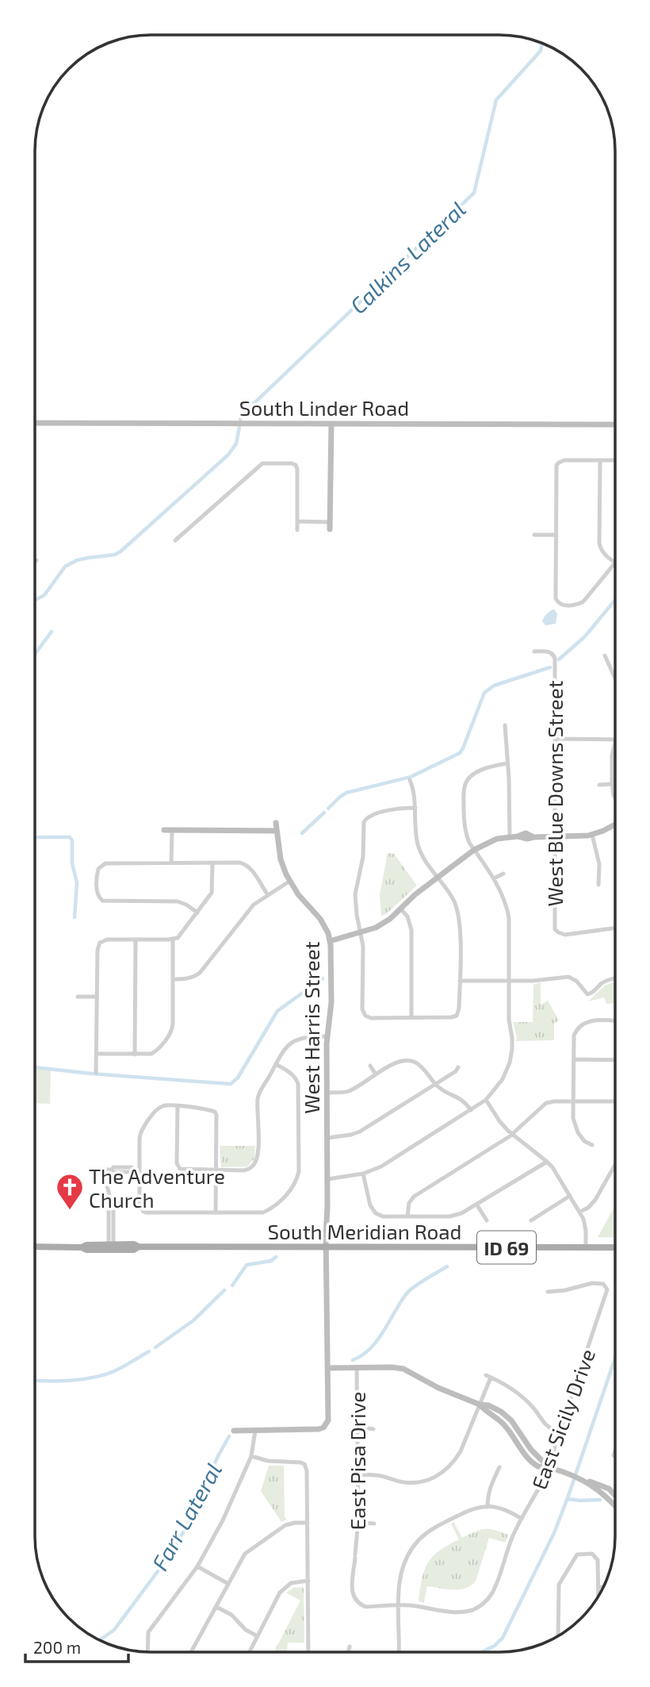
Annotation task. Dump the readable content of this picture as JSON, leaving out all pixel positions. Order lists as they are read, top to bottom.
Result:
{
  "streets": {
    "main road": ["South Meridian Road", "ID 69"],
    "street": [
      "South Linder Road",
      "West Blue Downs Street",
      "West Harris Street",
      "East Sicily Drive",
      "East Pisa Drive"
    ]
  },
  "crossings": [
    ["West Harris Street", "South Meridian Road"],
    ["East Sicily Drive", "East Pisa Drive"]
  ],
  "water": ["Calkins Lateral", "Farr Lateral"],
  "places": {
    "church": ["The Adventure Church"]
  },
  "scale_bar": "200 m"
}
